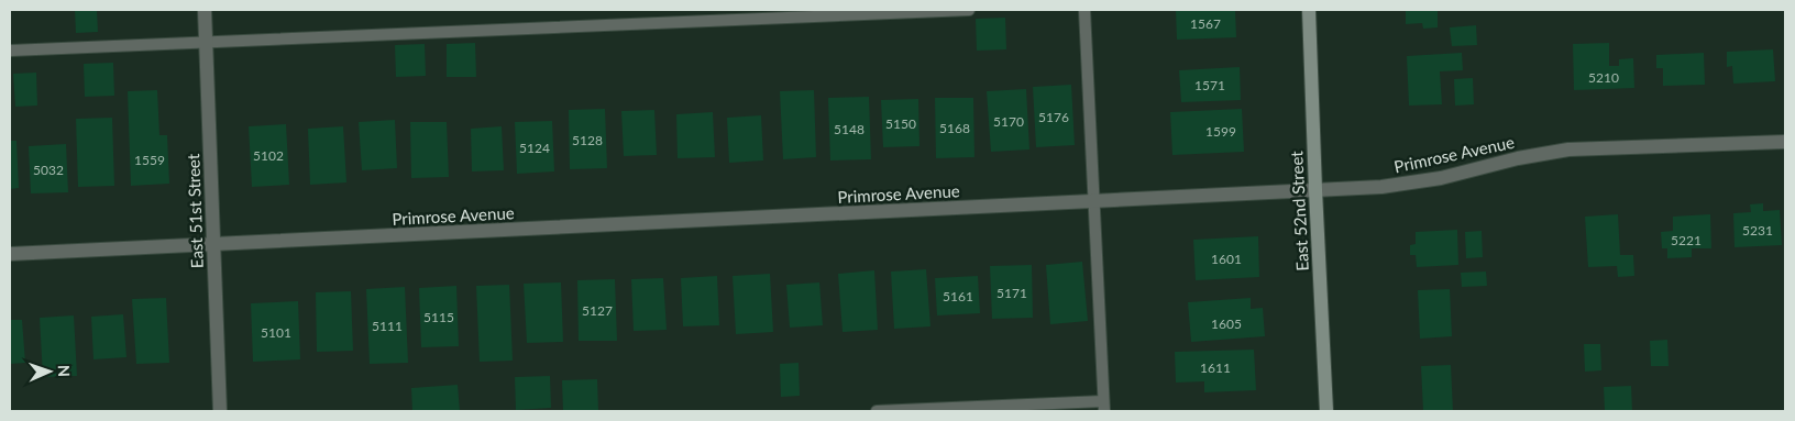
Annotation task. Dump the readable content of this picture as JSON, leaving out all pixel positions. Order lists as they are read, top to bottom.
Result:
{
  "streets": {
    "street": ["Primrose Avenue", "East 51st Street", "East 52nd Street"]
  },
  "crossings": [
    ["Primrose Avenue", "East 51st Street"],
    ["Primrose Avenue", "East 52nd Street"]
  ],
  "house_numbers": [
    "1567",
    "5210",
    "1571",
    "5176",
    "5170",
    "5150",
    "5168",
    "5148",
    "1599",
    "5128",
    "5124",
    "5102",
    "1559",
    "5032",
    "5231",
    "5221",
    "1601",
    "5171",
    "5161",
    "5127",
    "5115",
    "1605",
    "5111",
    "5101",
    "1611"
  ],
  "north": "right"
}
